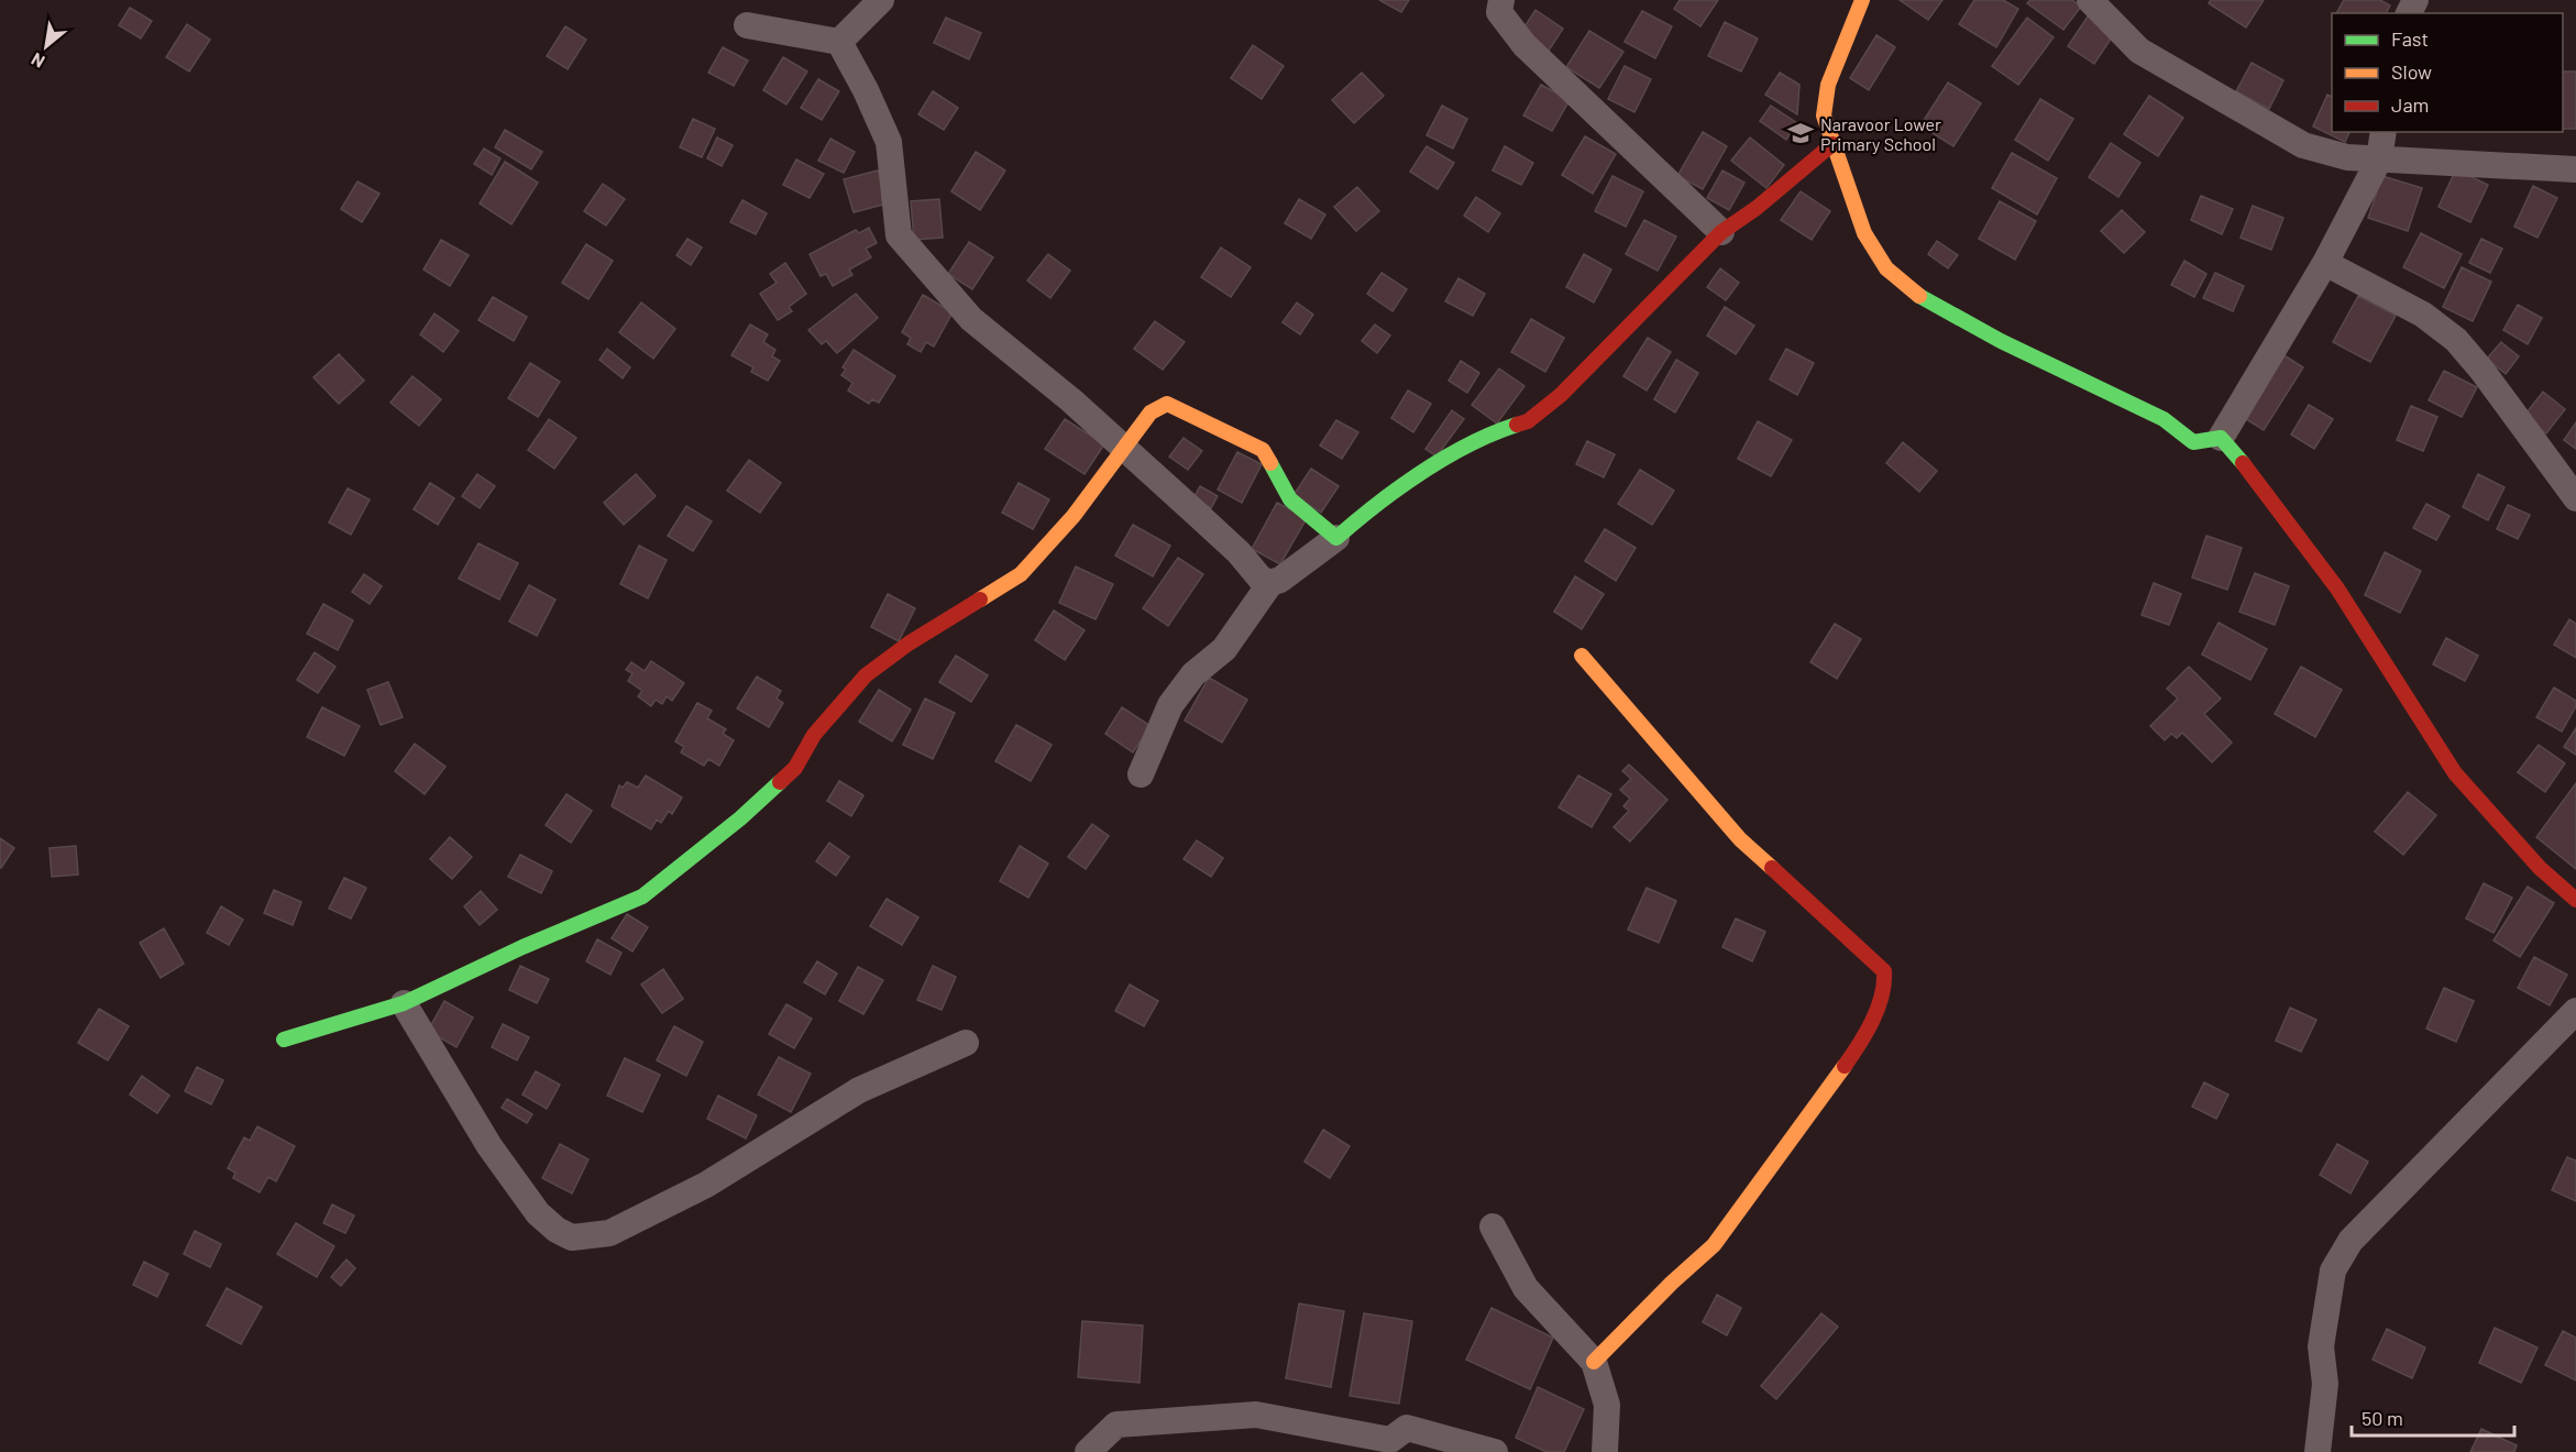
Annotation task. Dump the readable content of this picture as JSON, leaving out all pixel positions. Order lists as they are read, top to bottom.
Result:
{
  "places": {
    "school or university": ["Naravoor Lower Primary School"]
  },
  "legend": ["Fast", "Slow", "Jam"],
  "scale_bar": "50 m",
  "north": "bottom left"
}
